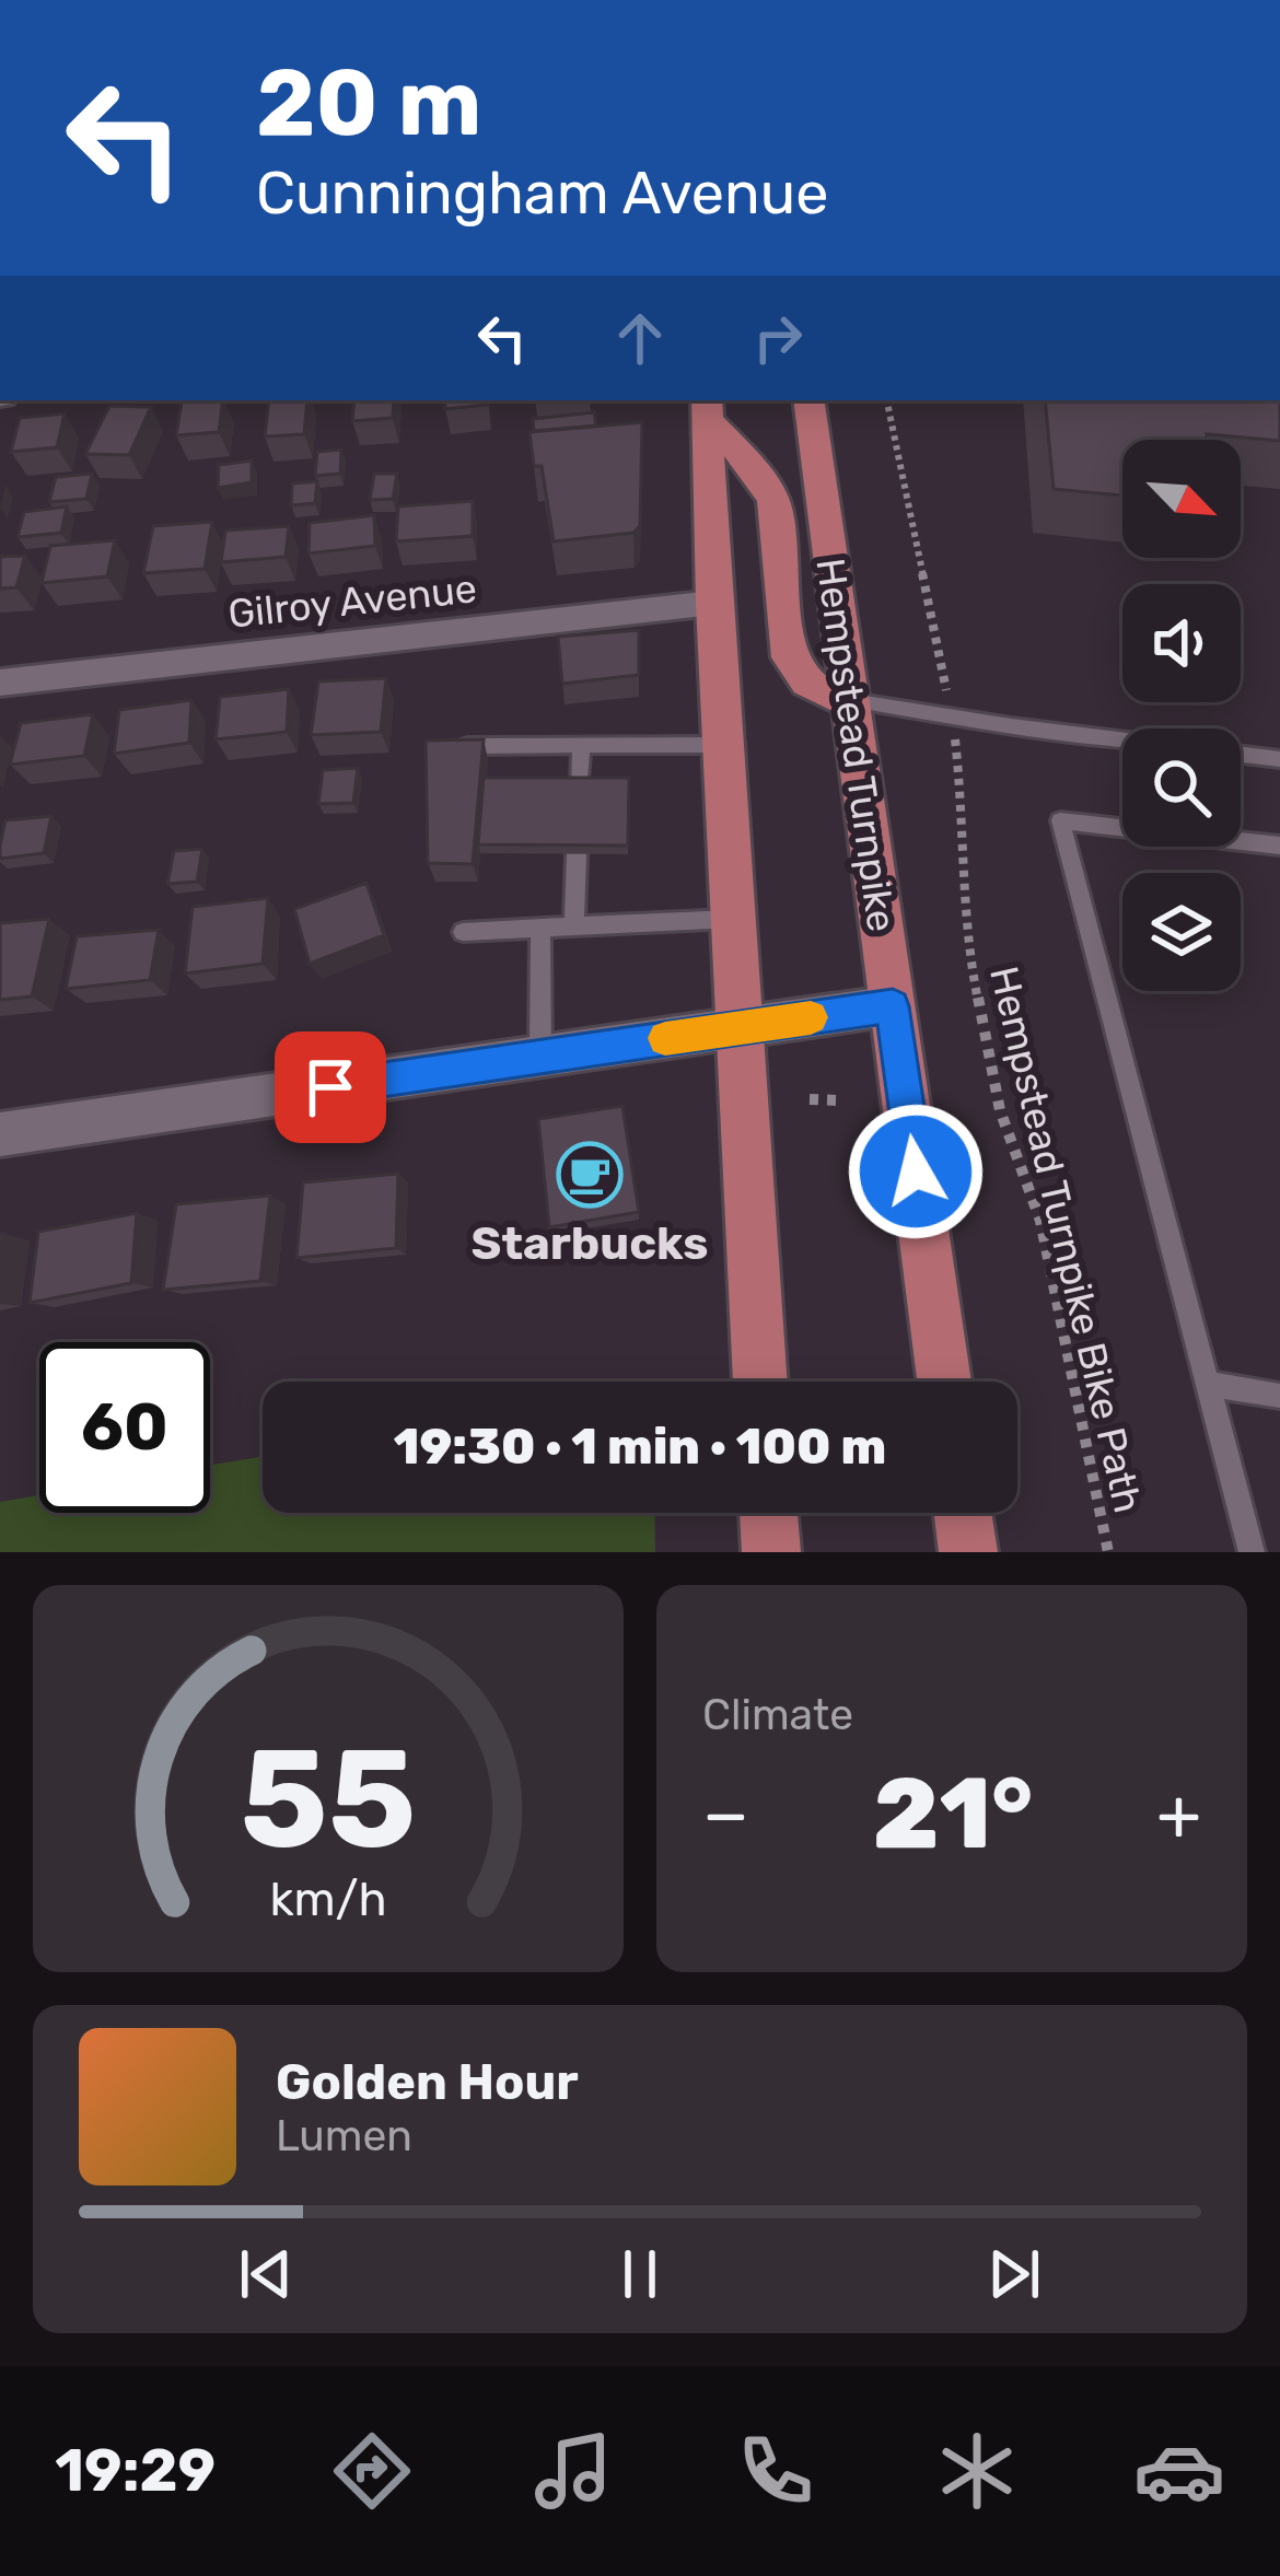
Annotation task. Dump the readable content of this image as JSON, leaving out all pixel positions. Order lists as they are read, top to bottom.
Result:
{
  "streets": {
    "main road": ["Hempstead Turnpike"],
    "street": ["Gilroy Avenue"],
    "path": ["Hempstead Turnpike Bike Path"]
  },
  "places": {
    "cafe": ["Starbucks"]
  },
  "north": "bottom right",
  "page": {
    "turn": ["20 m", "Cunningham Avenue"],
    "limit": "60",
    "trip": "19:30 · 1 min · 100 m",
    "tile": "Climate",
    "heat": ["−", "21°", "+"],
    "song": ["Golden Hour", "Lumen"],
    "tabs": "19:29",
    "gauge": ["55", "km/h"]
  }
}
